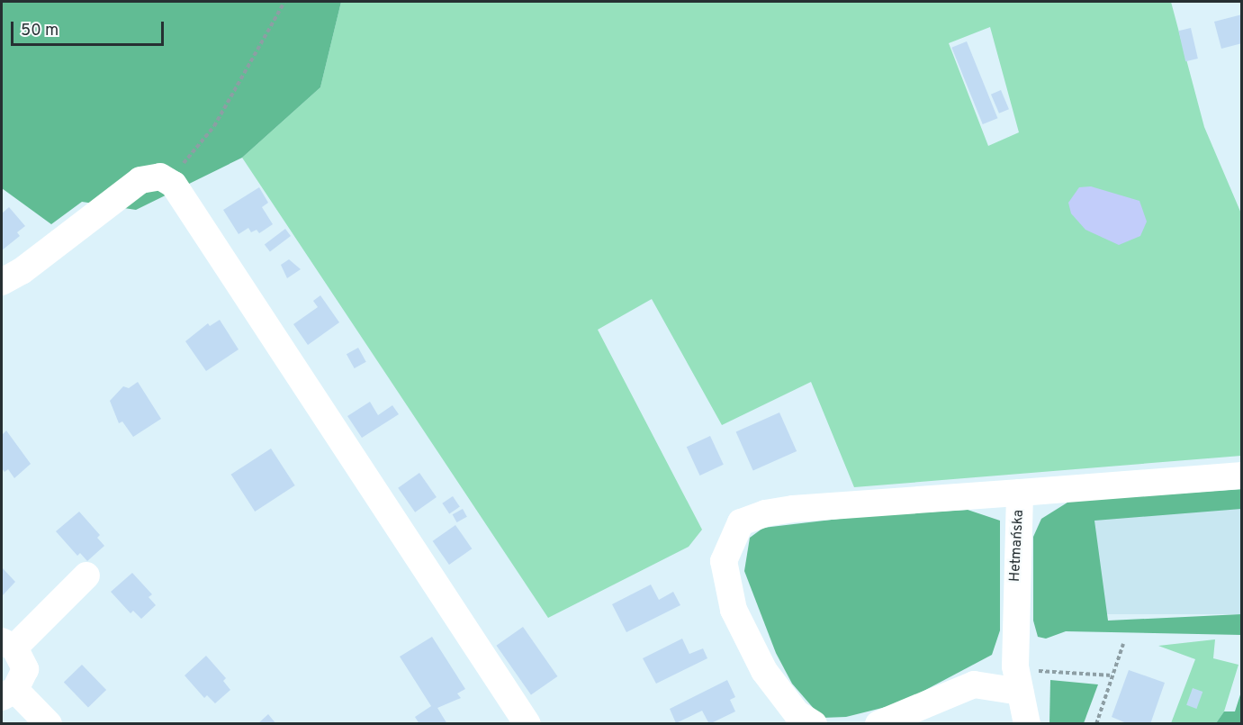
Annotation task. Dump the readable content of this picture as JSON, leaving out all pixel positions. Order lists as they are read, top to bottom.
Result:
{
  "streets": {
    "street": ["Hetmańska"]
  },
  "scale_bar": "50 m"
}
